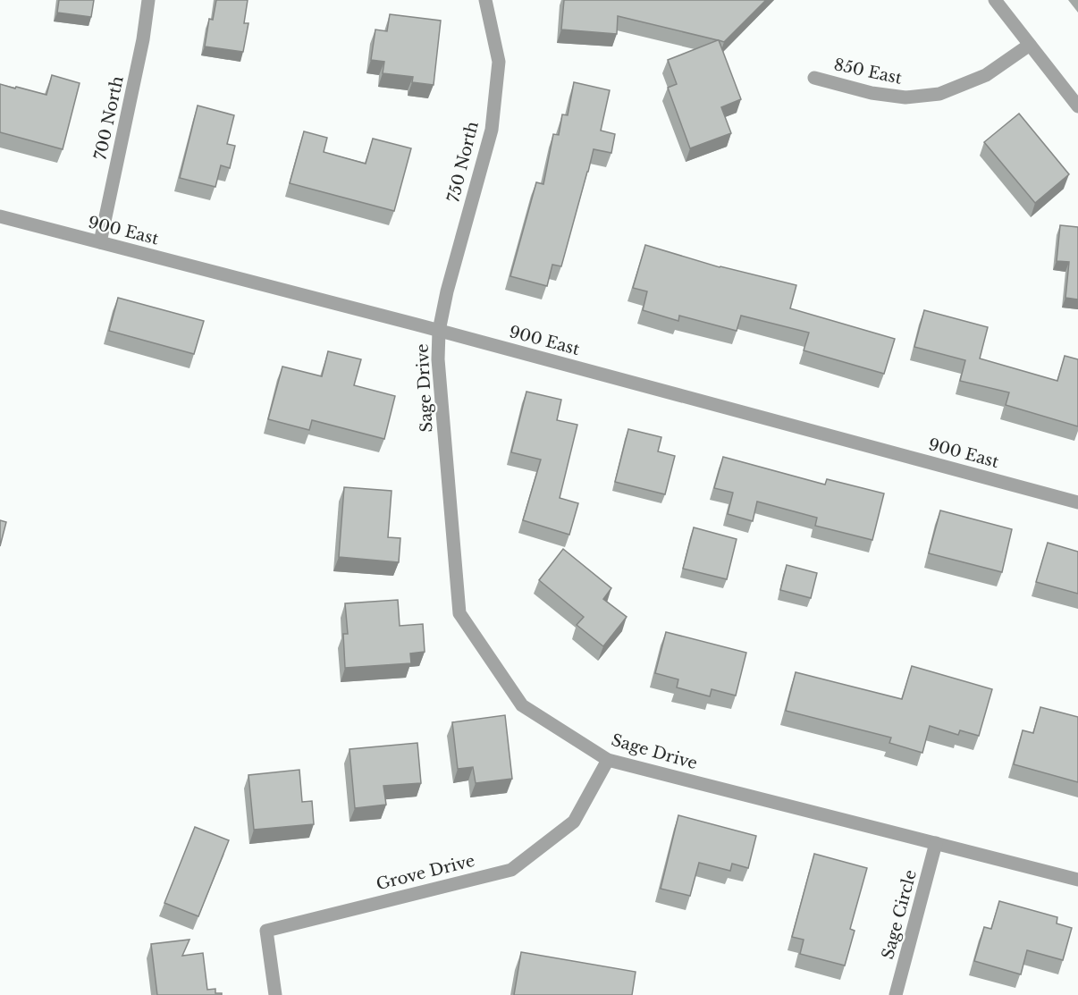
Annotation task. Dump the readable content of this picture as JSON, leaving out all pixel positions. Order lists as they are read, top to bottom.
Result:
{
  "streets": {
    "street": [
      "850 East",
      "700 North",
      "750 North",
      "900 East",
      "Sage Drive",
      "Grove Drive",
      "Sage Circle"
    ]
  },
  "crossings": [
    ["700 North", "900 East"],
    ["750 North", "900 East"],
    ["750 North", "Sage Drive"],
    ["900 East", "Sage Drive"],
    ["Sage Drive", "Grove Drive"],
    ["Sage Drive", "Sage Circle"]
  ]
}
